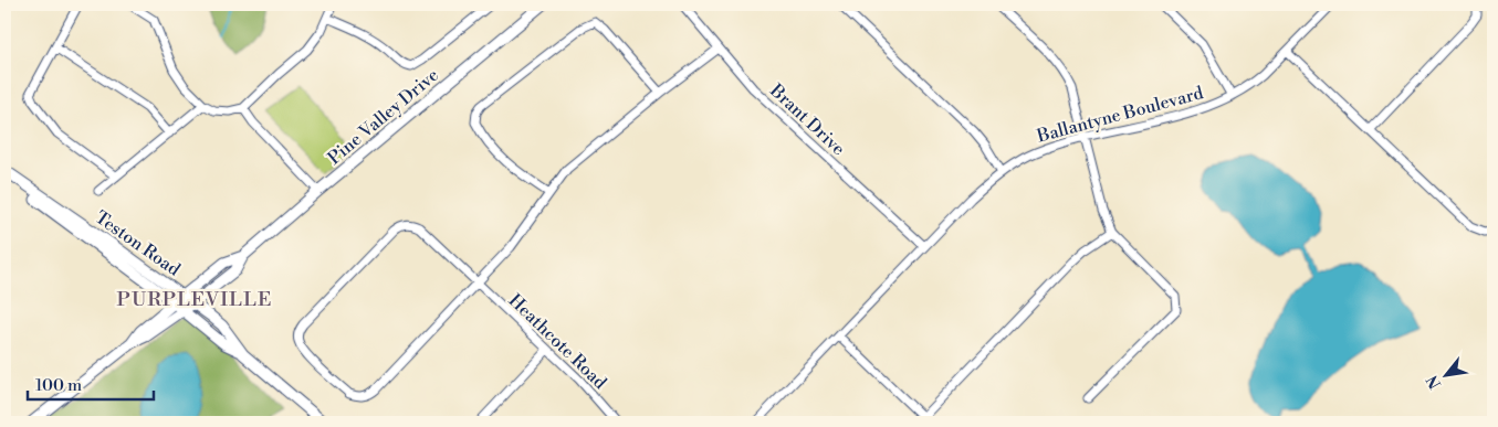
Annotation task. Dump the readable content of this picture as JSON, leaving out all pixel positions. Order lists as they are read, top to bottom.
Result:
{
  "streets": {
    "street": [
      "Ballantyne Boulevard",
      "Pine Valley Drive",
      "Brant Drive",
      "Teston Road",
      "Heathcote Road"
    ]
  },
  "crossings": [
    ["Ballantyne Boulevard", "Brant Drive"],
    ["Pine Valley Drive", "Teston Road"]
  ],
  "districts": ["PURPLEVILLE"],
  "scale_bar": "100 m",
  "north": "bottom left"
}
